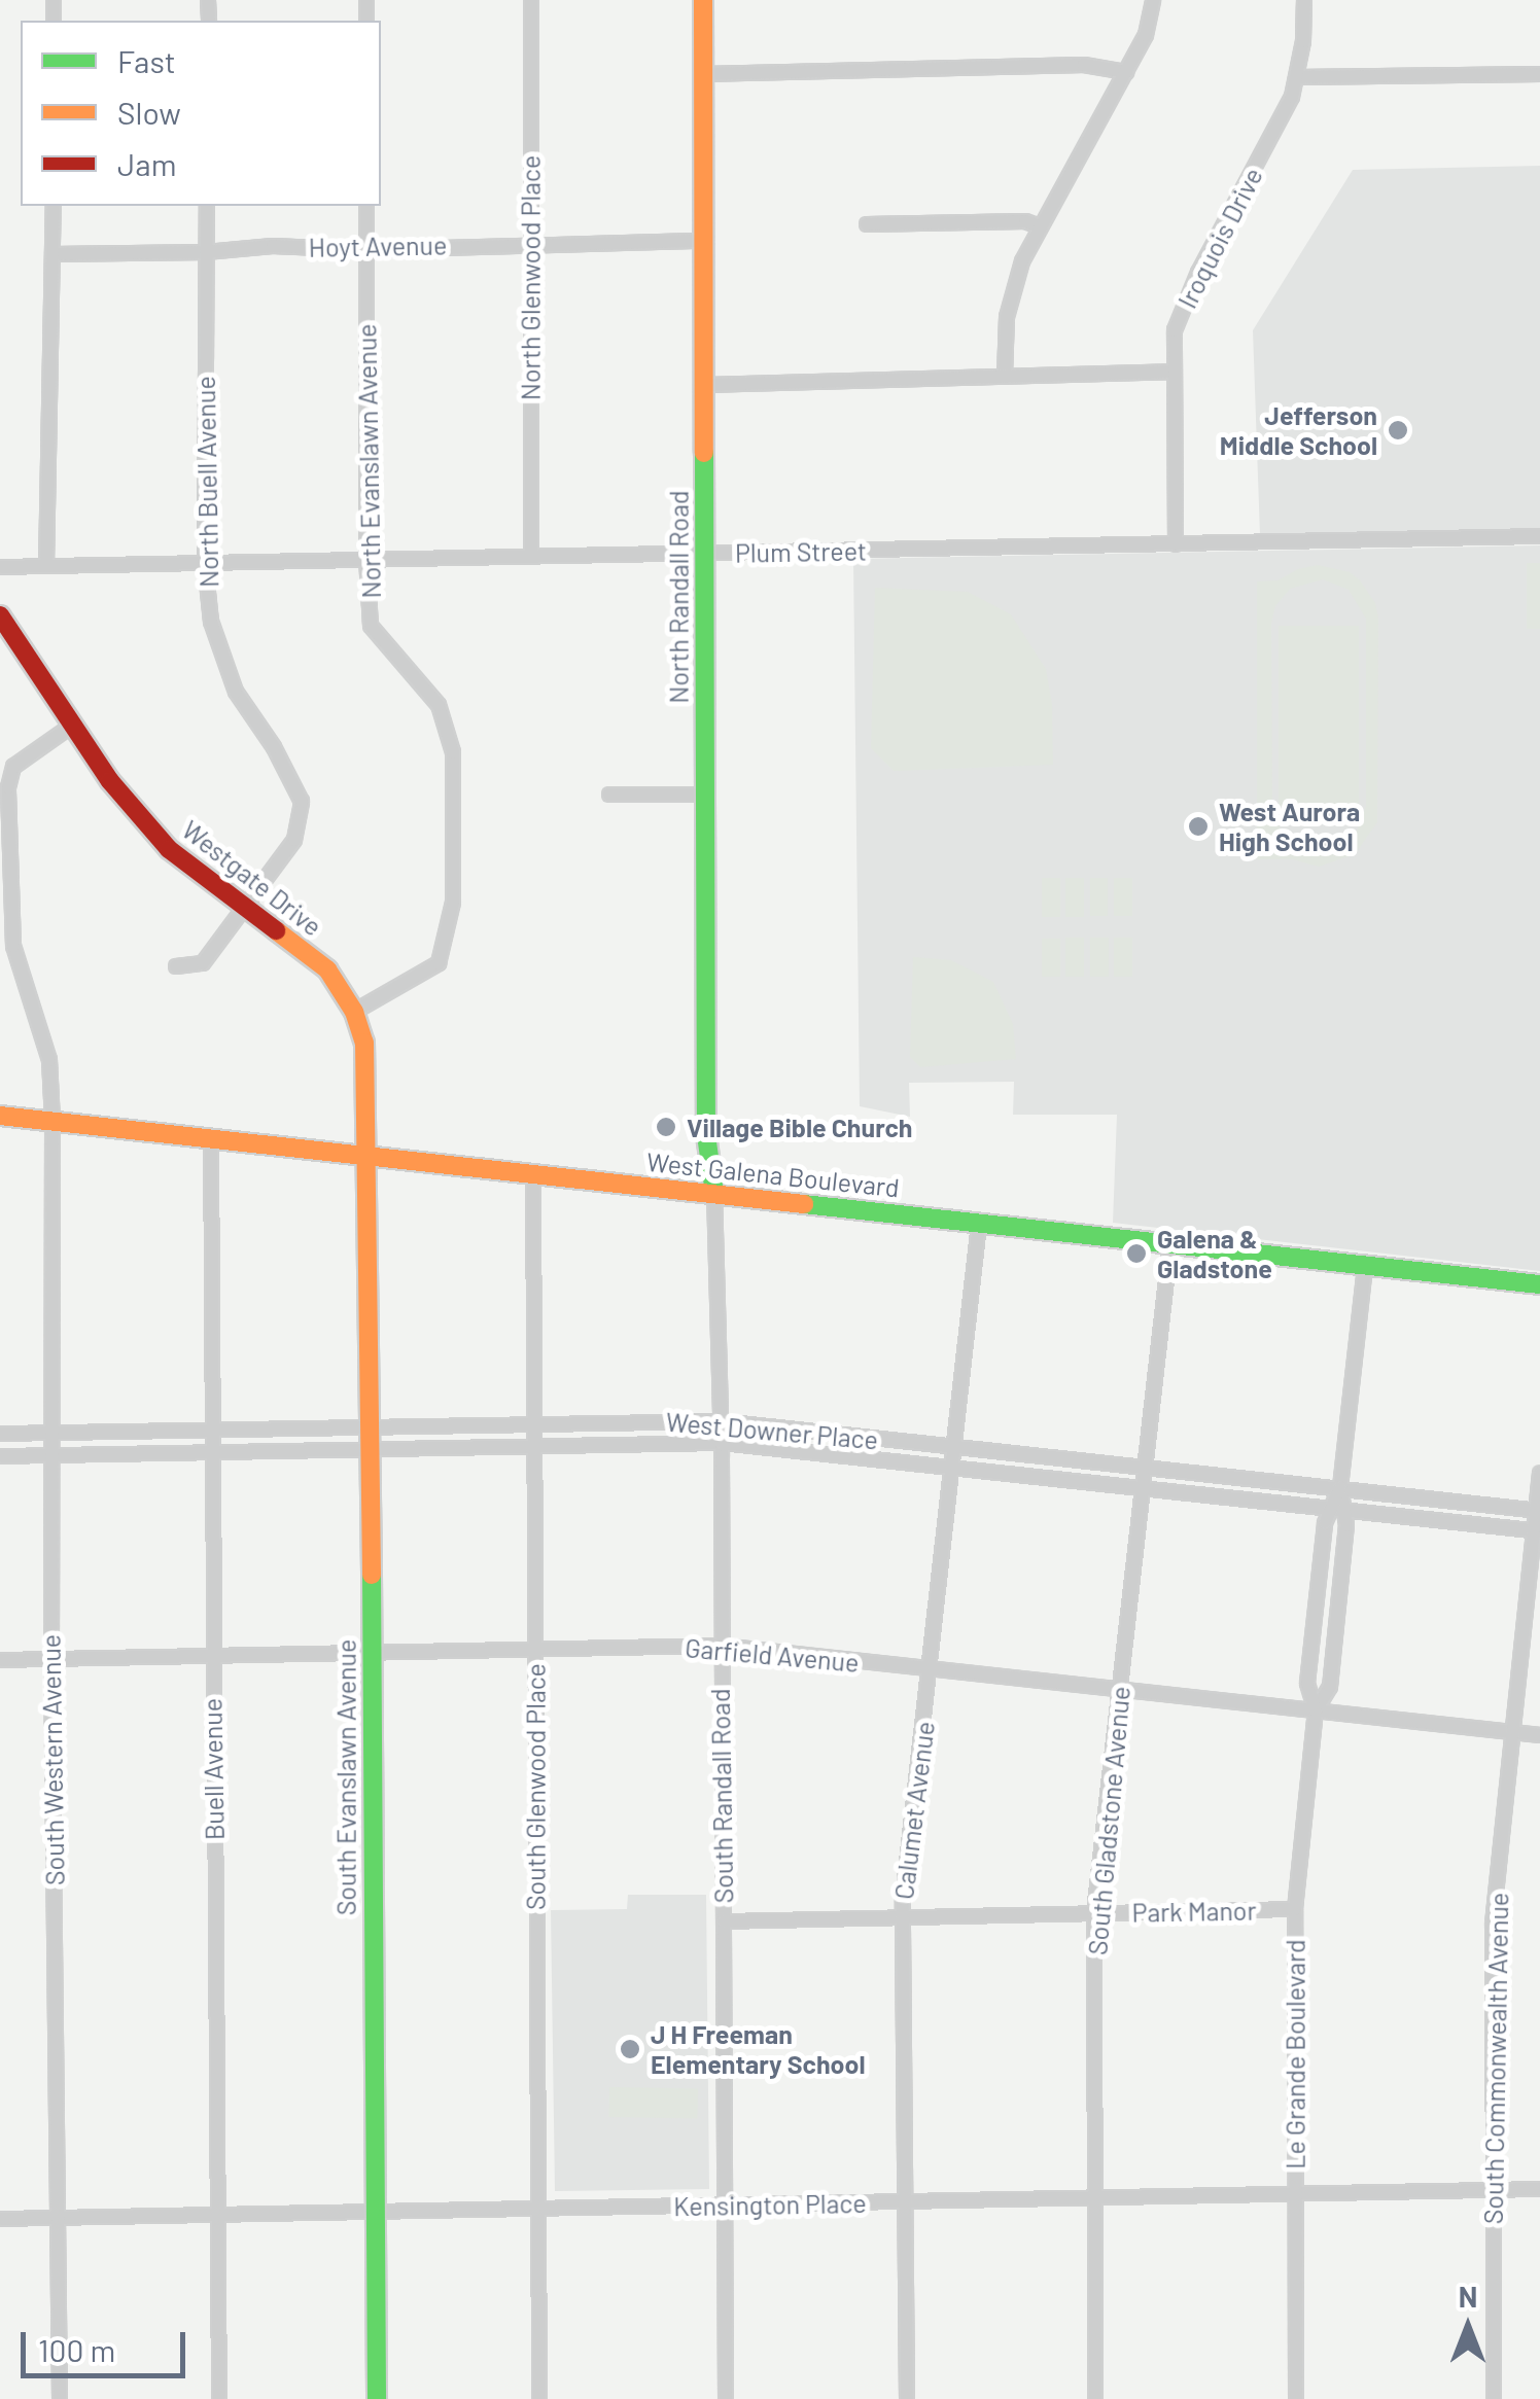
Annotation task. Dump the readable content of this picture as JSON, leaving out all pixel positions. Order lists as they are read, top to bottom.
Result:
{
  "streets": {
    "main road": [
      "North Randall Road",
      "Westgate Drive",
      "West Galena Boulevard",
      "South Evanslawn Avenue"
    ],
    "street": [
      "Iroquois Drive",
      "Hoyt Avenue",
      "North Glenwood Place",
      "North Evanslawn Avenue",
      "North Buell Avenue",
      "Plum Street",
      "West Downer Place",
      "Garfield Avenue",
      "South Western Avenue",
      "Buell Avenue",
      "South Glenwood Place",
      "South Randall Road",
      "Calumet Avenue",
      "South Gladstone Avenue",
      "Park Manor",
      "Le Grande Boulevard",
      "South Commonwealth Avenue",
      "Kensington Place"
    ]
  },
  "crossings": [
    ["Iroquois Drive", "Plum Street"],
    ["Hoyt Avenue", "North Glenwood Place"],
    ["Hoyt Avenue", "North Evanslawn Avenue"],
    ["Hoyt Avenue", "North Buell Avenue"],
    ["Hoyt Avenue", "North Randall Road"],
    ["North Glenwood Place", "Plum Street"],
    ["North Evanslawn Avenue", "Plum Street"],
    ["North Evanslawn Avenue", "Westgate Drive"],
    ["North Buell Avenue", "Plum Street"],
    ["North Buell Avenue", "Westgate Drive"],
    ["Plum Street", "North Randall Road"],
    ["North Randall Road", "West Galena Boulevard"],
    ["North Randall Road", "South Randall Road"],
    ["Westgate Drive", "West Galena Boulevard"],
    ["Westgate Drive", "South Western Avenue"],
    ["Westgate Drive", "South Evanslawn Avenue"],
    ["West Galena Boulevard", "South Western Avenue"],
    ["West Galena Boulevard", "Buell Avenue"],
    ["West Galena Boulevard", "South Evanslawn Avenue"],
    ["West Galena Boulevard", "South Glenwood Place"],
    ["West Galena Boulevard", "South Randall Road"],
    ["West Galena Boulevard", "Calumet Avenue"],
    ["West Galena Boulevard", "South Gladstone Avenue"],
    ["West Galena Boulevard", "Le Grande Boulevard"],
    ["West Downer Place", "South Western Avenue"],
    ["West Downer Place", "Buell Avenue"],
    ["West Downer Place", "South Evanslawn Avenue"],
    ["West Downer Place", "South Glenwood Place"],
    ["West Downer Place", "South Randall Road"],
    ["West Downer Place", "Calumet Avenue"],
    ["West Downer Place", "South Gladstone Avenue"],
    ["West Downer Place", "Le Grande Boulevard"],
    ["West Downer Place", "South Commonwealth Avenue"],
    ["Garfield Avenue", "South Western Avenue"],
    ["Garfield Avenue", "Buell Avenue"],
    ["Garfield Avenue", "South Evanslawn Avenue"],
    ["Garfield Avenue", "South Glenwood Place"],
    ["Garfield Avenue", "South Randall Road"],
    ["Garfield Avenue", "Calumet Avenue"],
    ["Garfield Avenue", "South Gladstone Avenue"],
    ["Garfield Avenue", "Le Grande Boulevard"],
    ["Garfield Avenue", "South Commonwealth Avenue"],
    ["South Western Avenue", "Kensington Place"],
    ["Buell Avenue", "Kensington Place"],
    ["South Evanslawn Avenue", "Kensington Place"],
    ["South Glenwood Place", "Kensington Place"],
    ["South Randall Road", "Park Manor"],
    ["South Randall Road", "Kensington Place"],
    ["Calumet Avenue", "Park Manor"],
    ["Calumet Avenue", "Kensington Place"],
    ["South Gladstone Avenue", "Park Manor"],
    ["South Gladstone Avenue", "Kensington Place"],
    ["Park Manor", "Le Grande Boulevard"],
    ["Le Grande Boulevard", "Kensington Place"],
    ["South Commonwealth Avenue", "Kensington Place"]
  ],
  "places": [
    "Jefferson Middle School",
    "West Aurora High School",
    "Village Bible Church",
    "Galena & Gladstone",
    "J H Freeman Elementary School"
  ],
  "legend": ["Fast", "Slow", "Jam"],
  "scale_bar": "100 m",
  "north": "top"
}
